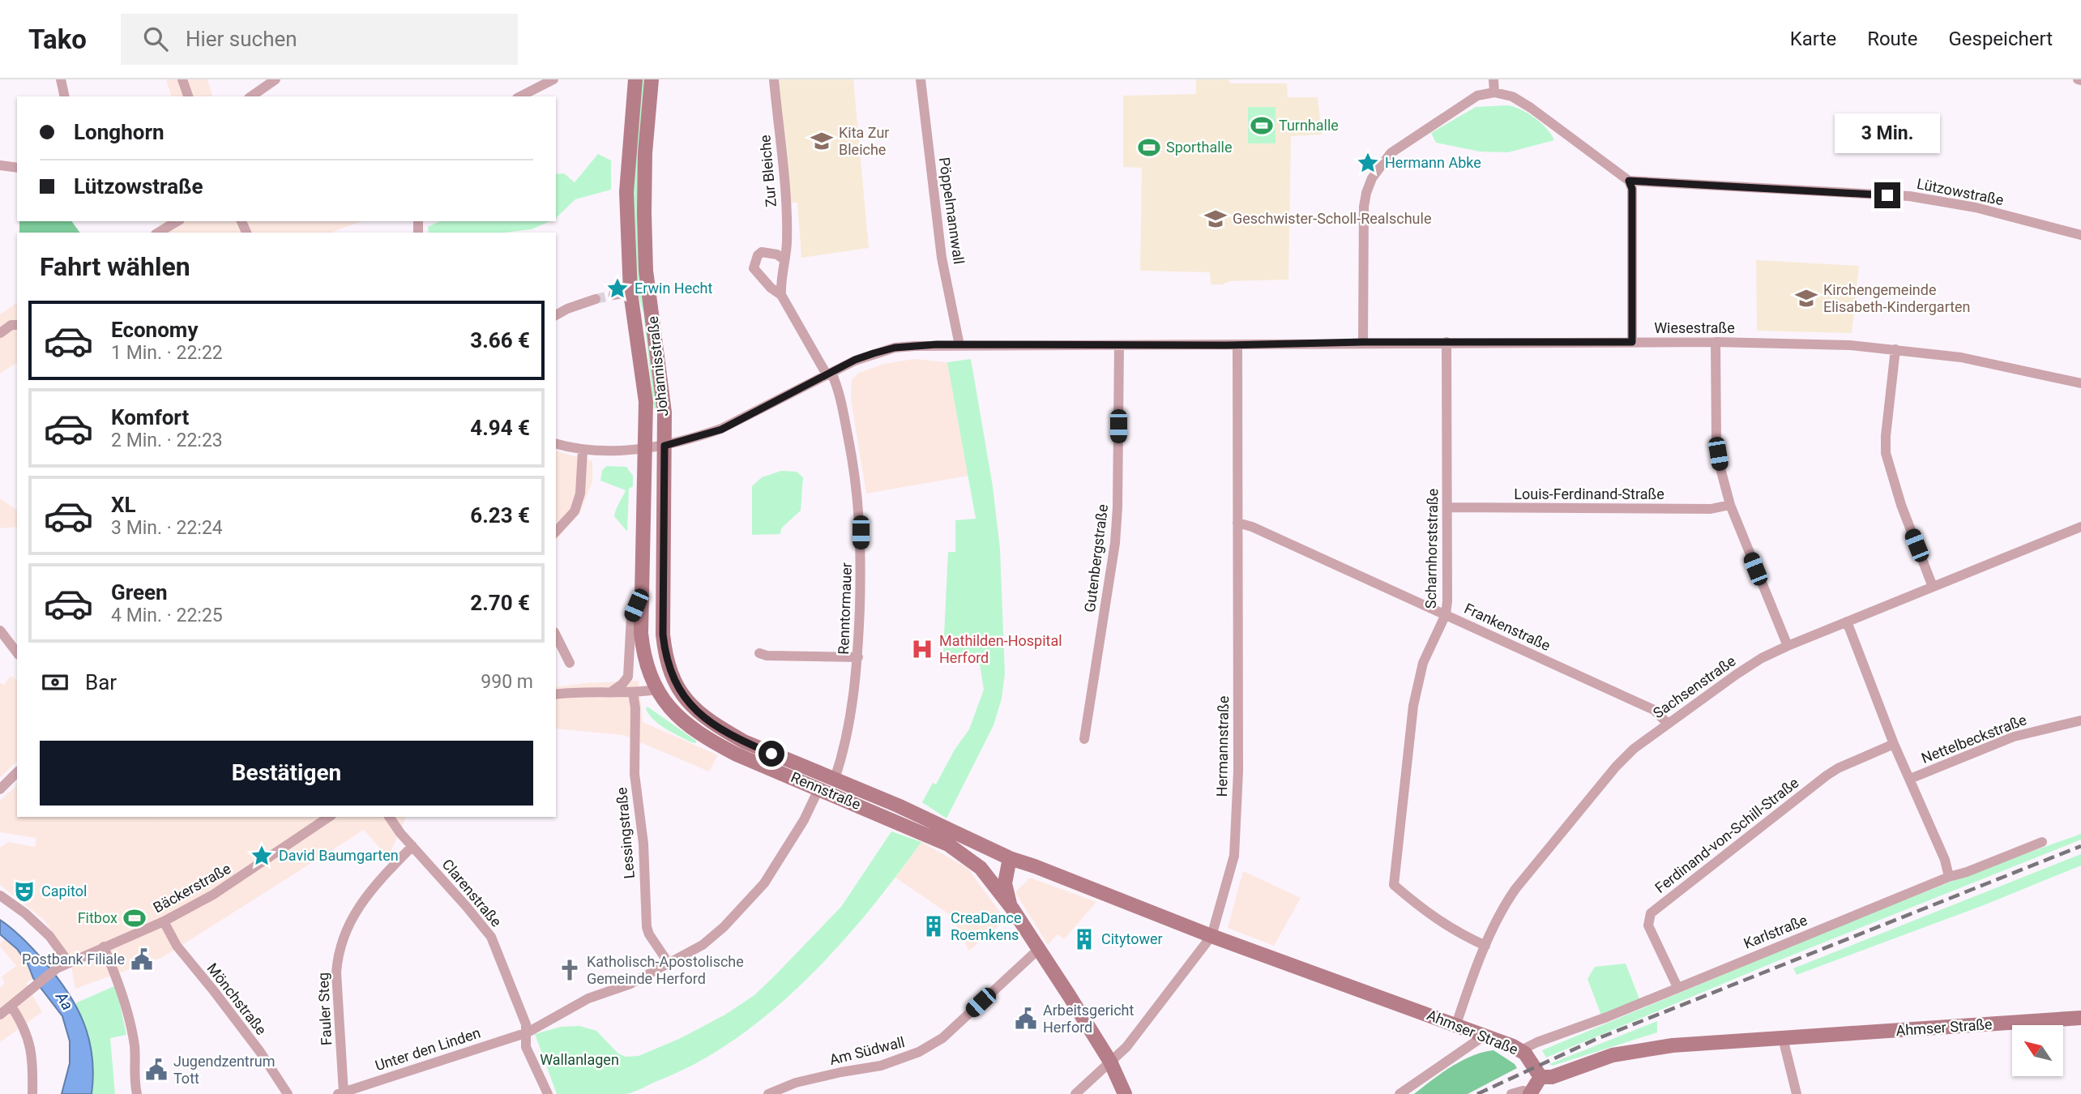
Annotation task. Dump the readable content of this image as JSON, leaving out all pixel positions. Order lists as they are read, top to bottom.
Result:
{
  "streets": {
    "main road": ["Johannisstraße", "Rennstraße", "Ahmser Straße"],
    "street": [
      "Zur Bleiche",
      "Lützowstraße",
      "Pöppelmannwall",
      "Wiesestraße",
      "Louis-Ferdinand-Straße",
      "Scharnhorststraße",
      "Gutenbergstraße",
      "Renntormauer",
      "Frankenstraße",
      "Sachsenstraße",
      "Nettelbeckstraße",
      "Hermannstraße",
      "Lessingstraße",
      "Ferdinand-von-Schill-Straße",
      "Bäckerstraße",
      "Clarenstraße",
      "Karlstraße",
      "Mönchstraße",
      "Fauler Steg",
      "Unter den Linden",
      "Am Südwall"
    ]
  },
  "crossings": [
    ["Pöppelmannwall", "Wiesestraße"],
    ["Wiesestraße", "Johannisstraße"],
    ["Wiesestraße", "Scharnhorststraße"],
    ["Wiesestraße", "Gutenbergstraße"],
    ["Wiesestraße", "Renntormauer"],
    ["Wiesestraße", "Hermannstraße"],
    ["Johannisstraße", "Rennstraße"],
    ["Louis-Ferdinand-Straße", "Scharnhorststraße"],
    ["Scharnhorststraße", "Frankenstraße"],
    ["Scharnhorststraße", "Sachsenstraße"],
    ["Renntormauer", "Rennstraße"],
    ["Frankenstraße", "Sachsenstraße"],
    ["Frankenstraße", "Hermannstraße"],
    ["Sachsenstraße", "Nettelbeckstraße"],
    ["Sachsenstraße", "Ahmser Straße"],
    ["Nettelbeckstraße", "Ferdinand-von-Schill-Straße"],
    ["Nettelbeckstraße", "Karlstraße"],
    ["Hermannstraße", "Ahmser Straße"],
    ["Rennstraße", "Ahmser Straße"],
    ["Rennstraße", "Unter den Linden"],
    ["Lessingstraße", "Unter den Linden"],
    ["Ferdinand-von-Schill-Straße", "Karlstraße"],
    ["Bäckerstraße", "Mönchstraße"],
    ["Clarenstraße", "Fauler Steg"],
    ["Clarenstraße", "Unter den Linden"],
    ["Karlstraße", "Ahmser Straße"],
    ["Fauler Steg", "Unter den Linden"]
  ],
  "water": ["Aa"],
  "parks": ["Wallanlagen"],
  "places": {
    "sports": ["Turnhalle", "Sporthalle", "Fitbox"],
    "school or university": ["Kita Zur Bleiche", "Geschwister-Scholl-Realschule", "Kirchengemeinde Elisabeth-Kindergarten"],
    "place": ["Hermann Abke", "Erwin Hecht", "David Baumgarten"],
    "hospital": ["Mathilden-Hospital Herford"],
    "theatre": ["Capitol"],
    "building": ["CreaDance Roemkens", "Citytower"],
    "public building": ["Postbank Filiale", "Arbeitsgericht Herford", "Jugendzentrum Tott"],
    "church": ["Katholisch-Apostolische Gemeinde Herford"]
  },
  "north": "top left",
  "page": {
    "header": "Tako",
    "search": "Hier suchen",
    "nav": ["Karte", "Route", "Gespeichert"],
    "banner": ["Longhorn", "Lützowstraße"],
    "bubble": "3 Min.",
    "heading": "Fahrt wählen",
    "list": [
      {
        "name": "Economy",
        "note": "1 Min. · 22:22",
        "value": "3.66 €"
      },
      {
        "name": "Komfort",
        "note": "2 Min. · 22:23",
        "value": "4.94 €"
      },
      {
        "name": "XL",
        "note": "3 Min. · 22:24",
        "value": "6.23 €"
      },
      {
        "name": "Green",
        "note": "4 Min. · 22:25",
        "value": "2.70 €"
      }
    ],
    "pay": ["Bar", "990 m"],
    "buttons": "Bestätigen"
  }
}
